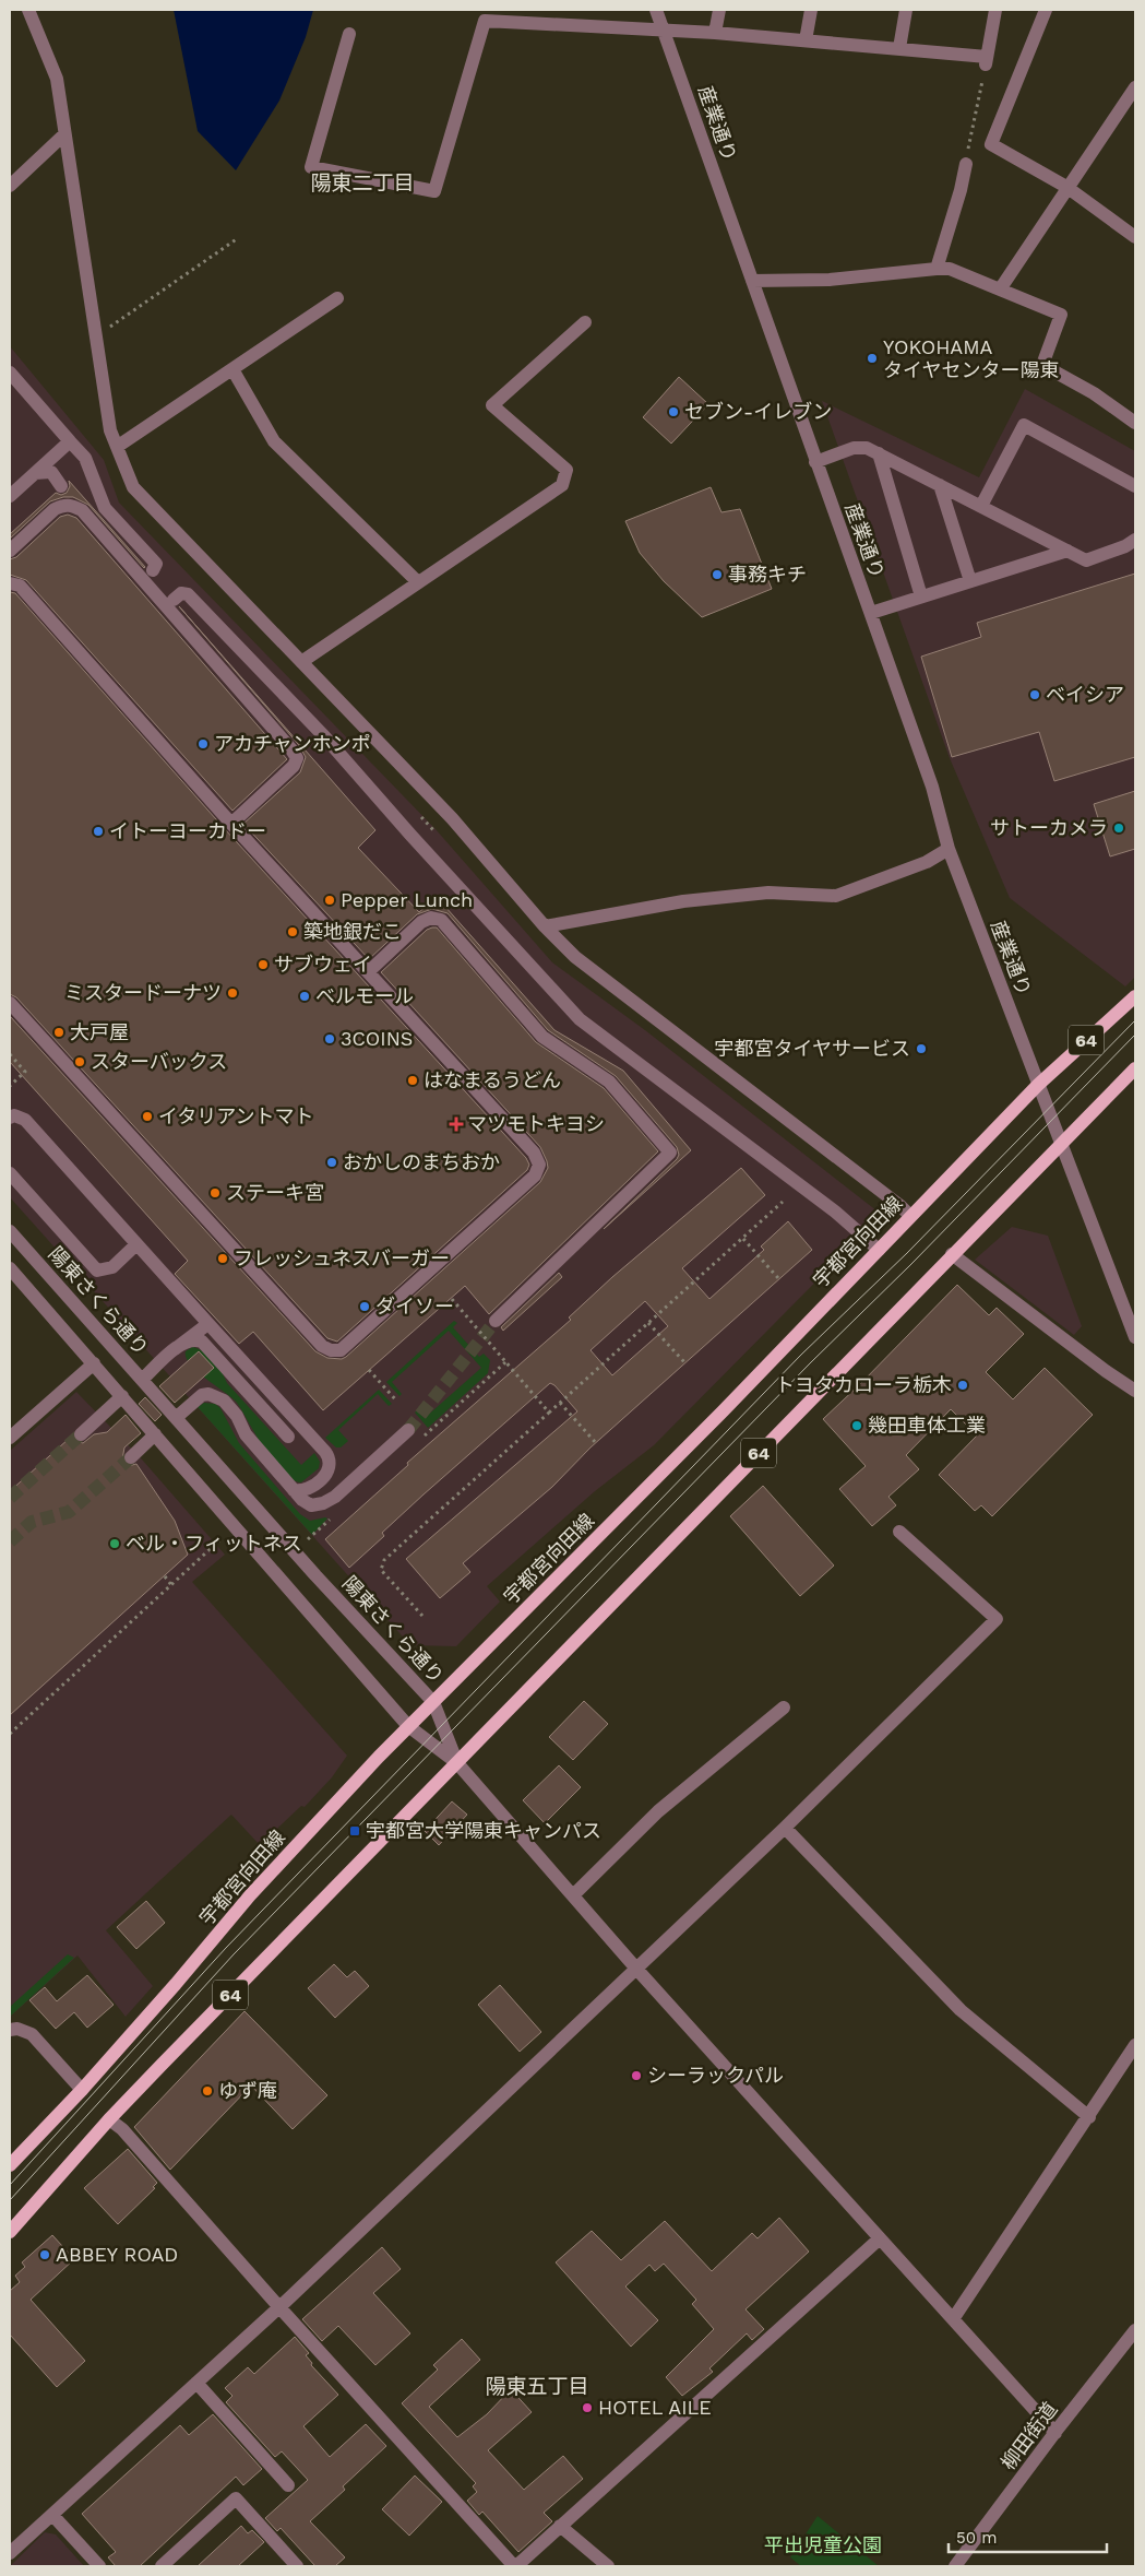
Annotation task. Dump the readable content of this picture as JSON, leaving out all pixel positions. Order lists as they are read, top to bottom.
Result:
{
  "streets": {
    "main road": ["64", "宇都宮向田線"],
    "street": ["産業通り", "陽東さくら通り", "柳田街道"]
  },
  "crossings": [
    ["産業通り", "64"],
    ["産業通り", "宇都宮向田線"],
    ["64", "陽東さくら通り"],
    ["宇都宮向田線", "陽東さくら通り"]
  ],
  "districts": ["陽東二丁目", "陽東五丁目"],
  "parks": ["平出児童公園"],
  "places": {
    "other": [
      "YOKOHAMA タイヤセンター陽東",
      "セブン-イレブン",
      "事務キチ",
      "ベイシア",
      "アカチャンホンポ",
      "サトーカメラ",
      "イトーヨーカドー",
      "Pepper Lunch",
      "築地銀だこ",
      "サブウェイ",
      "ミスタードーナツ",
      "ベルモール",
      "大戸屋",
      "3COINS",
      "宇都宮タイヤサービス",
      "スターバックス",
      "はなまるうどん",
      "イタリアントマト",
      "おかしのまちおか",
      "ステーキ宮",
      "フレッシュネスバーガー",
      "ダイソー",
      "トヨタカローラ栃木",
      "幾田車体工業",
      "ベル・フィットネス",
      "シーラックパル",
      "ゆず庵",
      "ABBEY ROAD",
      "HOTEL AILE"
    ],
    "health": ["マツモトキヨシ"],
    "transit": ["宇都宮大学陽東キャンパス"]
  },
  "scale_bar": "50 m"
}
